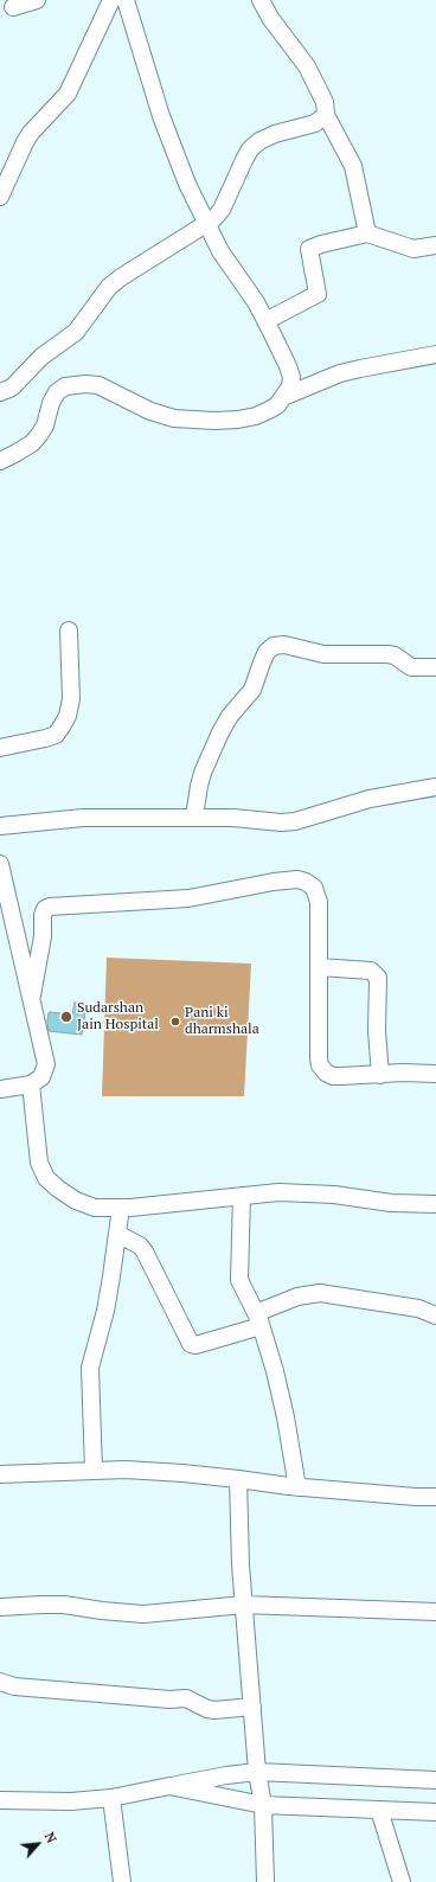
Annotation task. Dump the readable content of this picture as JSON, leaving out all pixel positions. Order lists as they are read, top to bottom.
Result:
{
  "places": ["Sudarshan Jain Hospital", "Pani ki dharmshala"],
  "north": "top right"
}
